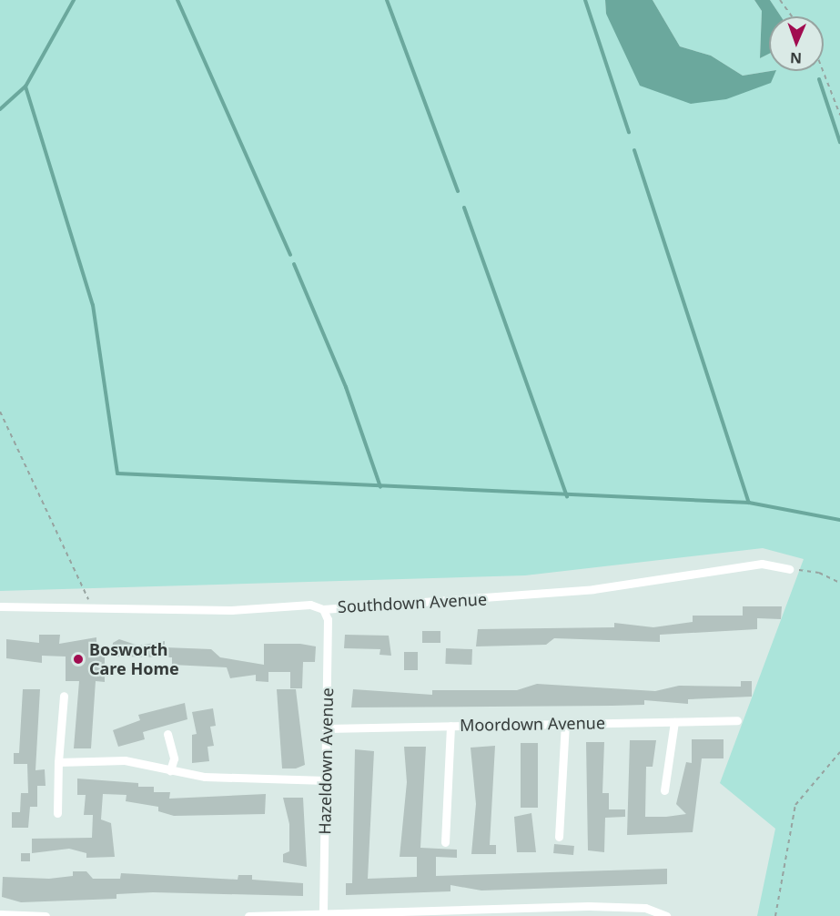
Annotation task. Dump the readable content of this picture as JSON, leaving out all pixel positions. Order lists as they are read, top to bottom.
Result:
{
  "streets": {
    "street": ["Southdown Avenue", "Moordown Avenue", "Hazeldown Avenue"]
  },
  "crossings": [
    ["Southdown Avenue", "Hazeldown Avenue"],
    ["Moordown Avenue", "Hazeldown Avenue"]
  ],
  "places": ["Bosworth Care Home"],
  "north": "bottom"
}
